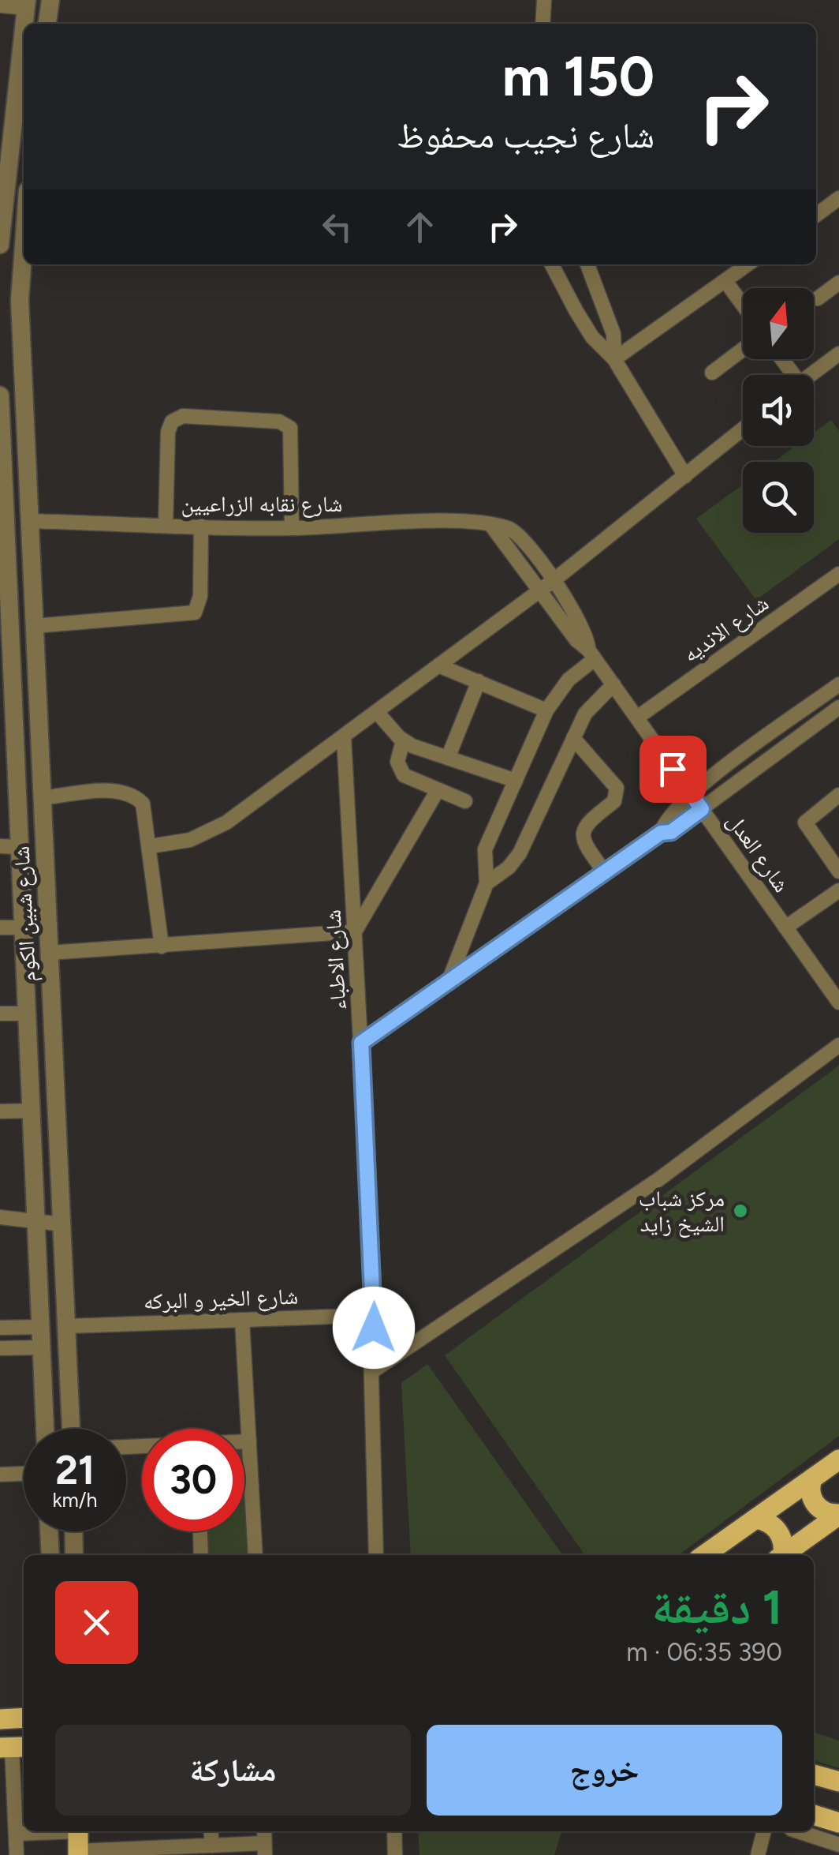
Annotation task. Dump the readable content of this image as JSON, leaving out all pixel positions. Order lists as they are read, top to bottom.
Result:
{
  "streets": {
    "street": [
      "شارع نقابه الزراعيين",
      "شارع الانديه",
      "شارع العدل",
      "شارع شبين الكوم",
      "شارع الاطباء",
      "شارع الخير و البركه"
    ]
  },
  "crossings": [
    ["شارع نقابه الزراعيين", "شارع العدل"],
    ["شارع نقابه الزراعيين", "شارع شبين الكوم"],
    ["شارع الانديه", "شارع العدل"],
    ["شارع شبين الكوم", "شارع الخير و البركه"],
    ["شارع الاطباء", "شارع الخير و البركه"]
  ],
  "places": ["مركز شباب الشيخ زايد"],
  "north": "top",
  "page": {
    "turn": ["150 m", "شارع نجيب محفوظ"],
    "speed": "21 km/h",
    "limit": "30",
    "heading": ["1 دقيقة", "390 m · 06:35"],
    "buttons": ["خروج", "مشاركة"]
  }
}
